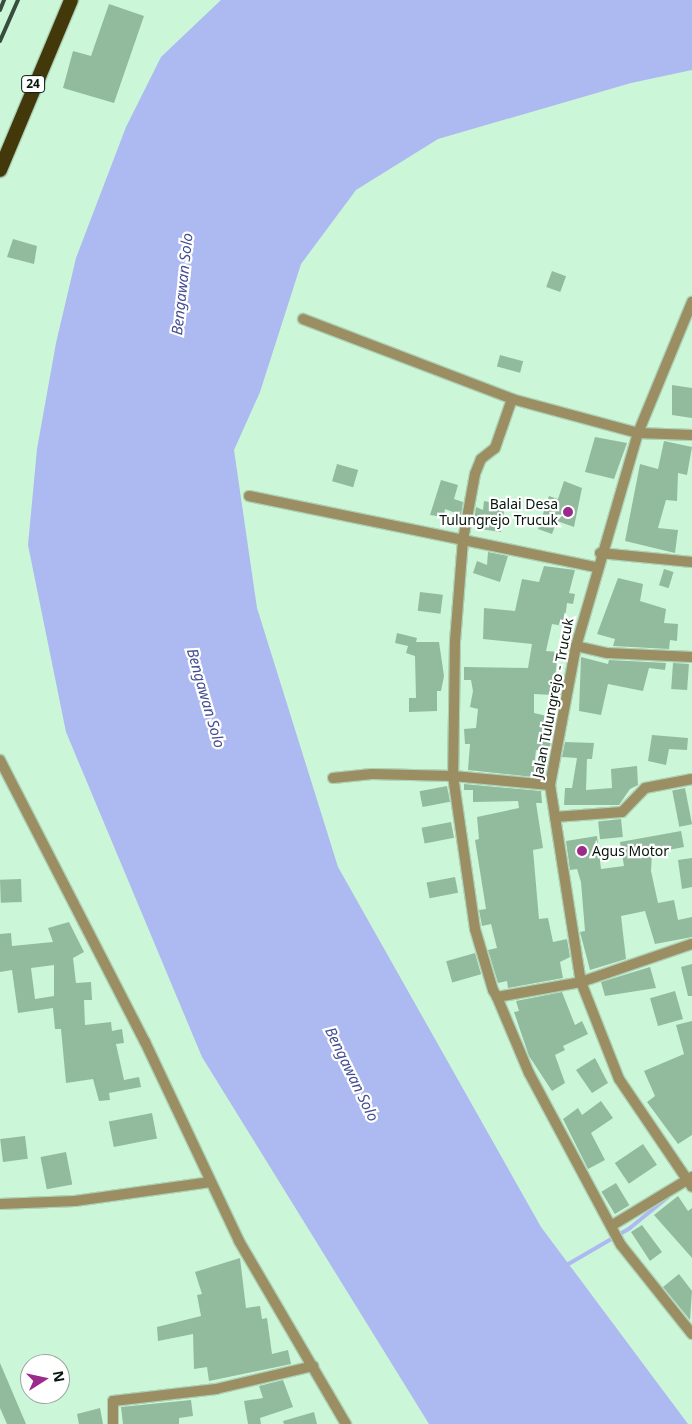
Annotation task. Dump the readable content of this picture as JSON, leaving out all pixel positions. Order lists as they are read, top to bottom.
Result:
{
  "streets": {
    "highway": ["24"],
    "street": ["Jalan Tulungrejo - Trucuk"]
  },
  "water": ["Bengawan Solo"],
  "places": ["Balai Desa Tulungrejo Trucuk", "Agus Motor"],
  "north": "right"
}
